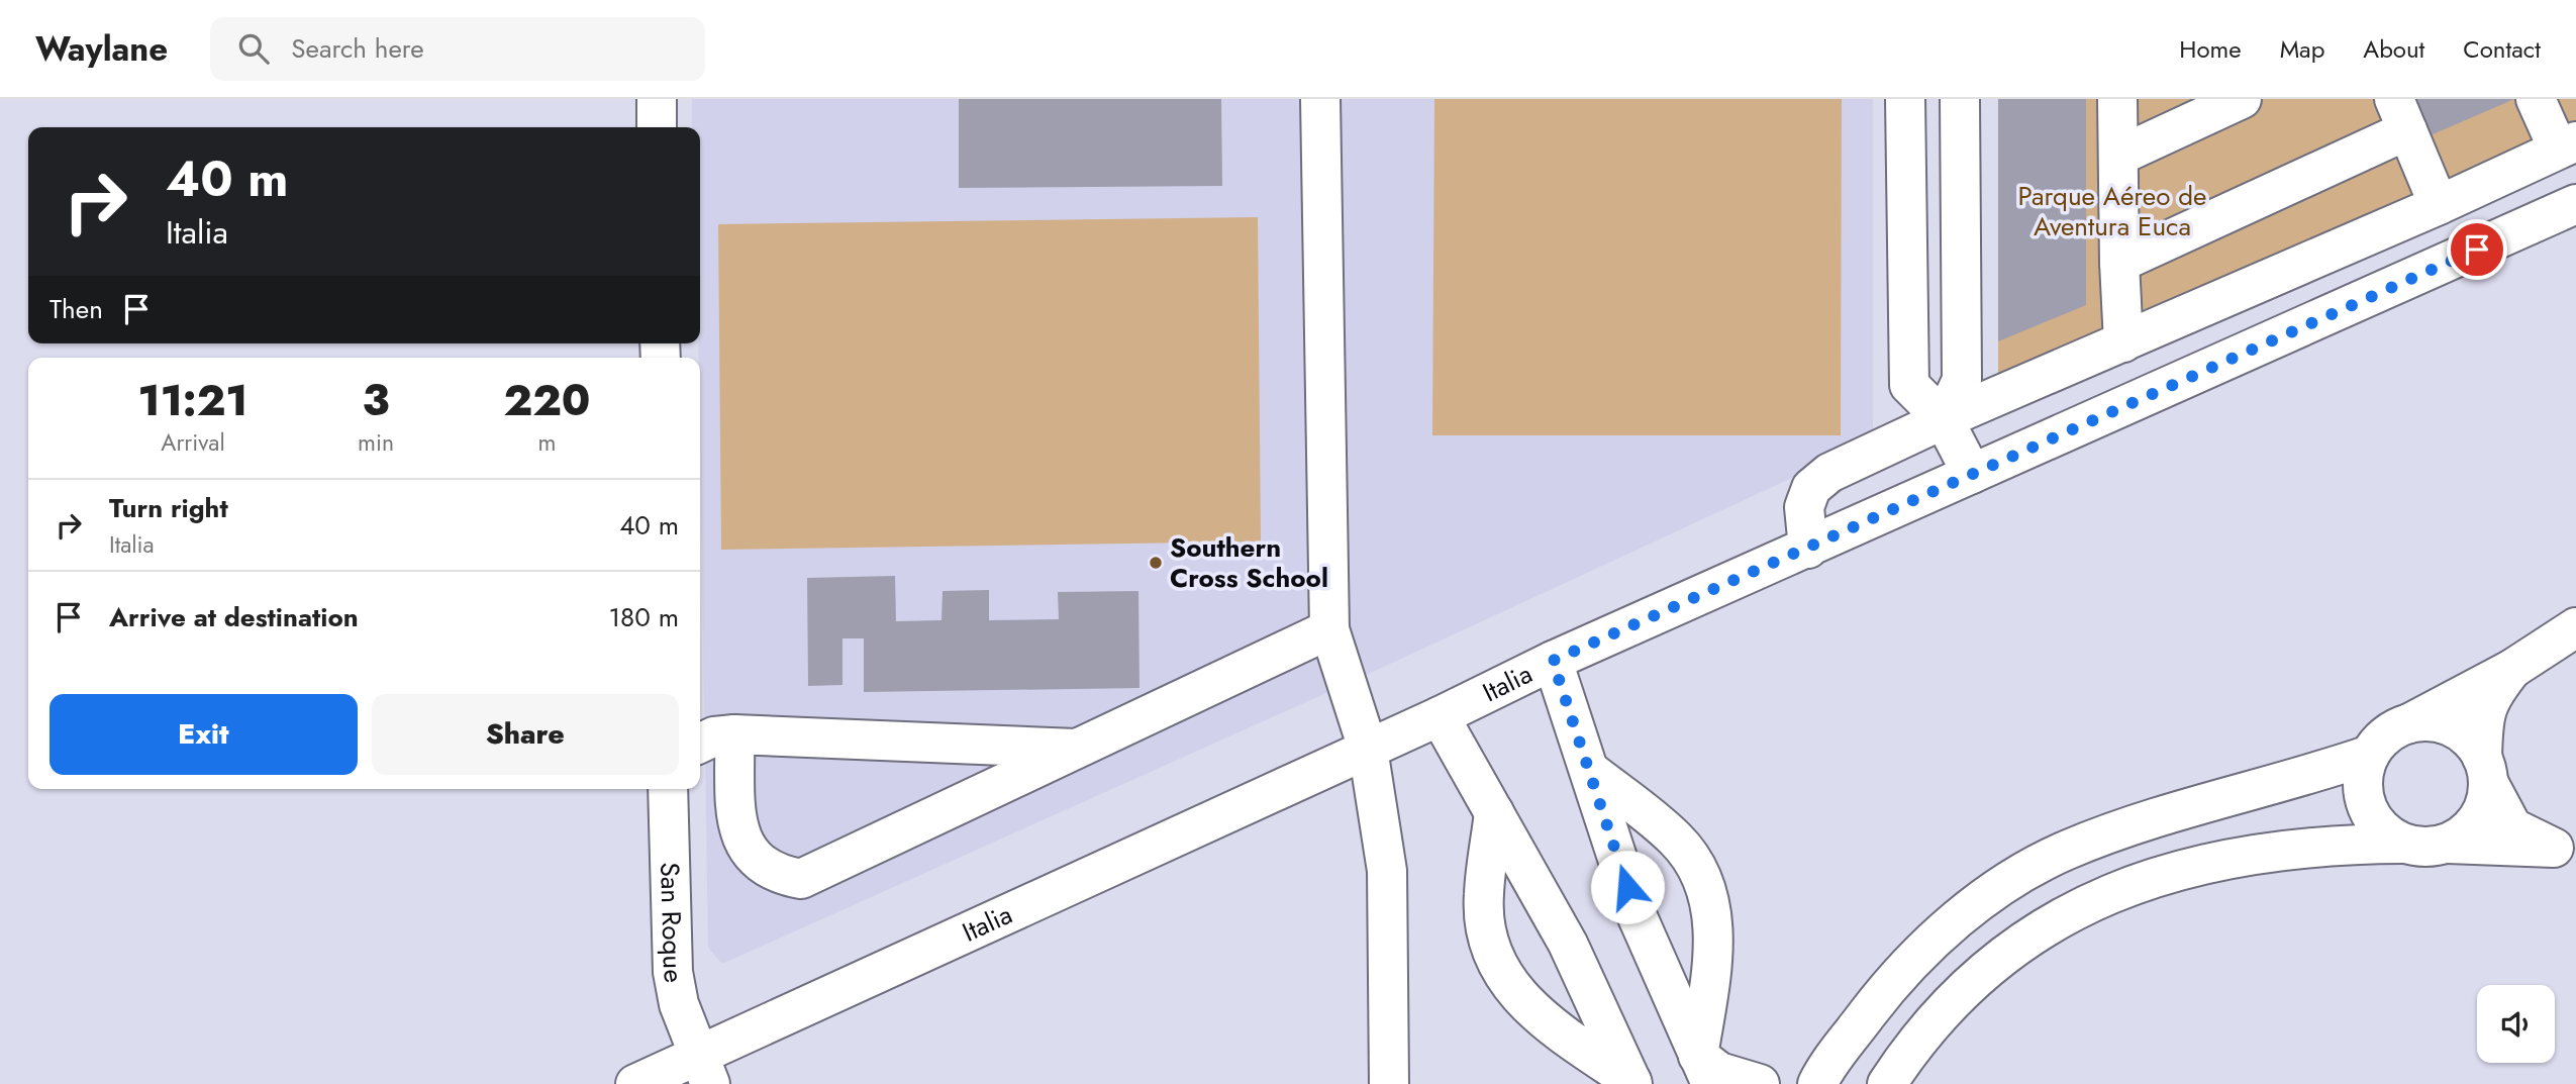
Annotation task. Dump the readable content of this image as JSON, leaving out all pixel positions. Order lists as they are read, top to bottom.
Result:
{
  "streets": {
    "street": ["Italia", "San Roque"]
  },
  "crossings": [
    ["Italia", "San Roque"]
  ],
  "parks": ["Parque Aéreo de Aventura Euca"],
  "places": ["Southern Cross School"],
  "page": {
    "header": "Waylane",
    "search": "Search here",
    "nav": [
      "Home",
      "Map",
      "About",
      "Contact"
    ],
    "turn": ["40 m", "Italia"],
    "then": "Then",
    "eta": [
      "11:21",
      "Arrival",
      "3",
      "min",
      "220",
      "m"
    ],
    "list": [
      {
        "name": "Turn right",
        "note": "Italia",
        "value": "40 m"
      },
      {
        "name": "Arrive at destination",
        "value": "180 m"
      }
    ],
    "buttons": ["Exit", "Share"]
  }
}
